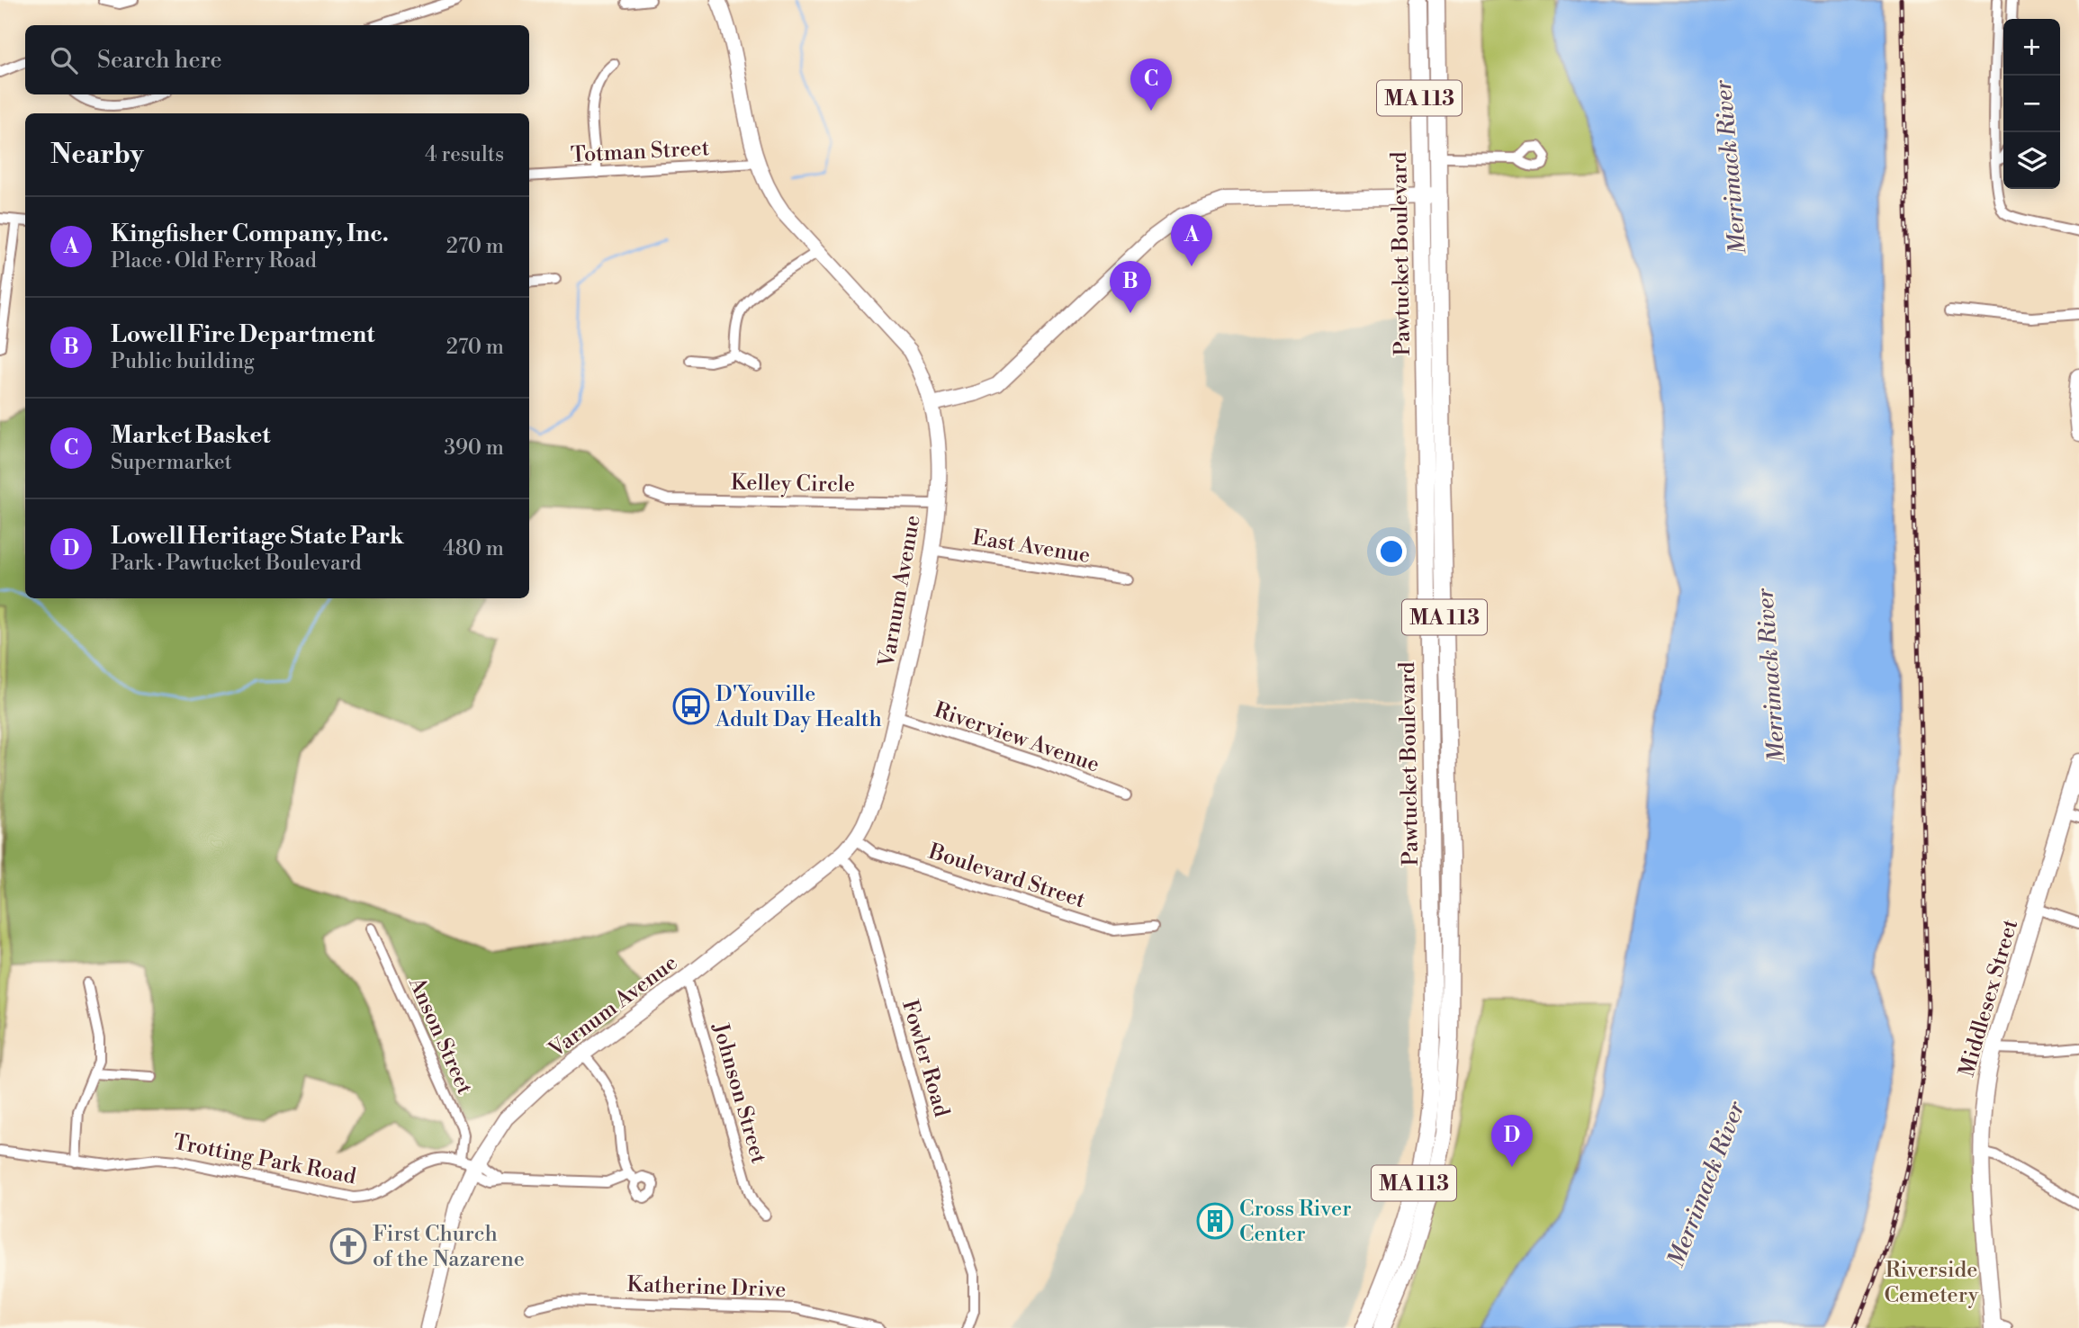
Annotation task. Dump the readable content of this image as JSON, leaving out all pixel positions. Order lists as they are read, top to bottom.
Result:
{
  "streets": {
    "main road": [
      "MA 113",
      "Pawtucket Boulevard",
      "Varnum Avenue",
      "Middlesex Street"
    ],
    "street": [
      "Totman Street",
      "Kelley Circle",
      "East Avenue",
      "Riverview Avenue",
      "Boulevard Street",
      "Anson Street",
      "Fowler Road",
      "Johnson Street",
      "Trotting Park Road",
      "Katherine Drive"
    ]
  },
  "crossings": [
    ["Totman Street", "Varnum Avenue"],
    ["Kelley Circle", "Varnum Avenue"],
    ["East Avenue", "Varnum Avenue"],
    ["Varnum Avenue", "Riverview Avenue"],
    ["Varnum Avenue", "Boulevard Street"],
    ["Varnum Avenue", "Fowler Road"],
    ["Varnum Avenue", "Johnson Street"],
    ["Varnum Avenue", "Trotting Park Road"],
    ["Anson Street", "Trotting Park Road"]
  ],
  "water": ["Merrimack River"],
  "parks": ["Riverside Cemetery"],
  "places": {
    "bus stop": ["D'Youville Adult Day Health"],
    "building": ["Cross River Center"],
    "church": ["First Church of the Nazarene"]
  },
  "page": {
    "map_buttons": ["+", "−"],
    "search": "Search here",
    "pins": [
      "C",
      "A",
      "B",
      "D"
    ],
    "heading": ["Nearby", "4 results"],
    "list": [
      {
        "mark": "A",
        "name": "Kingfisher Company, Inc.",
        "note": "Place · Old Ferry Road",
        "value": "270 m"
      },
      {
        "mark": "B",
        "name": "Lowell Fire Department",
        "note": "Public building",
        "value": "270 m"
      },
      {
        "mark": "C",
        "name": "Market Basket",
        "note": "Supermarket",
        "value": "390 m"
      },
      {
        "mark": "D",
        "name": "Lowell Heritage State Park",
        "note": "Park · Pawtucket Boulevard",
        "value": "480 m"
      }
    ]
  }
}
